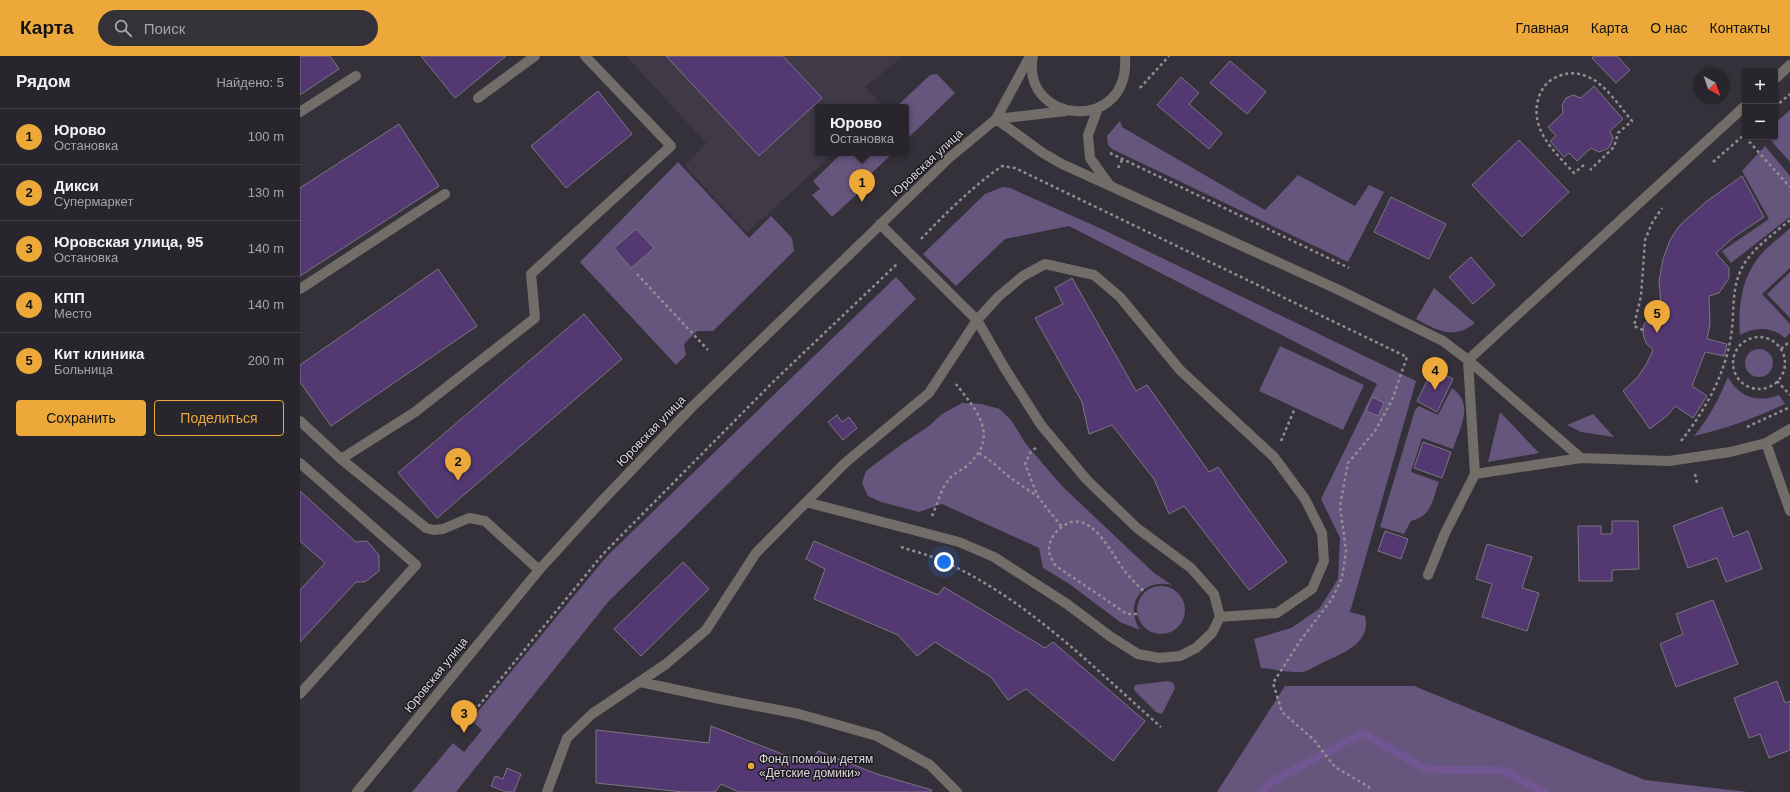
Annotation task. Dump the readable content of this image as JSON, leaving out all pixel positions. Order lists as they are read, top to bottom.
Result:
{
  "streets": {
    "street": ["Юровская улица"]
  },
  "places": ["Фонд помощи детям «Детские домики»"],
  "north": "bottom right",
  "page": {
    "header": "Карта",
    "search": "Поиск",
    "nav": [
      "Главная",
      "Карта",
      "О нас",
      "Контакты"
    ],
    "heading": ["Рядом", "Найдено: 5"],
    "map_buttons": ["+", "−"],
    "popup": ["Юрово", "Остановка"],
    "list": [
      {
        "mark": "1",
        "name": "Юрово",
        "note": "Остановка",
        "value": "100 m"
      },
      {
        "mark": "2",
        "name": "Дикси",
        "note": "Супермаркет",
        "value": "130 m"
      },
      {
        "mark": "3",
        "name": "Юровская улица, 95",
        "note": "Остановка",
        "value": "140 m"
      },
      {
        "mark": "4",
        "name": "КПП",
        "note": "Место",
        "value": "140 m"
      },
      {
        "mark": "5",
        "name": "Кит клиника",
        "note": "Больница",
        "value": "200 m"
      }
    ],
    "pins": [
      "1",
      "5",
      "4",
      "2",
      "3"
    ],
    "buttons": ["Сохранить", "Поделиться"]
  }
}
